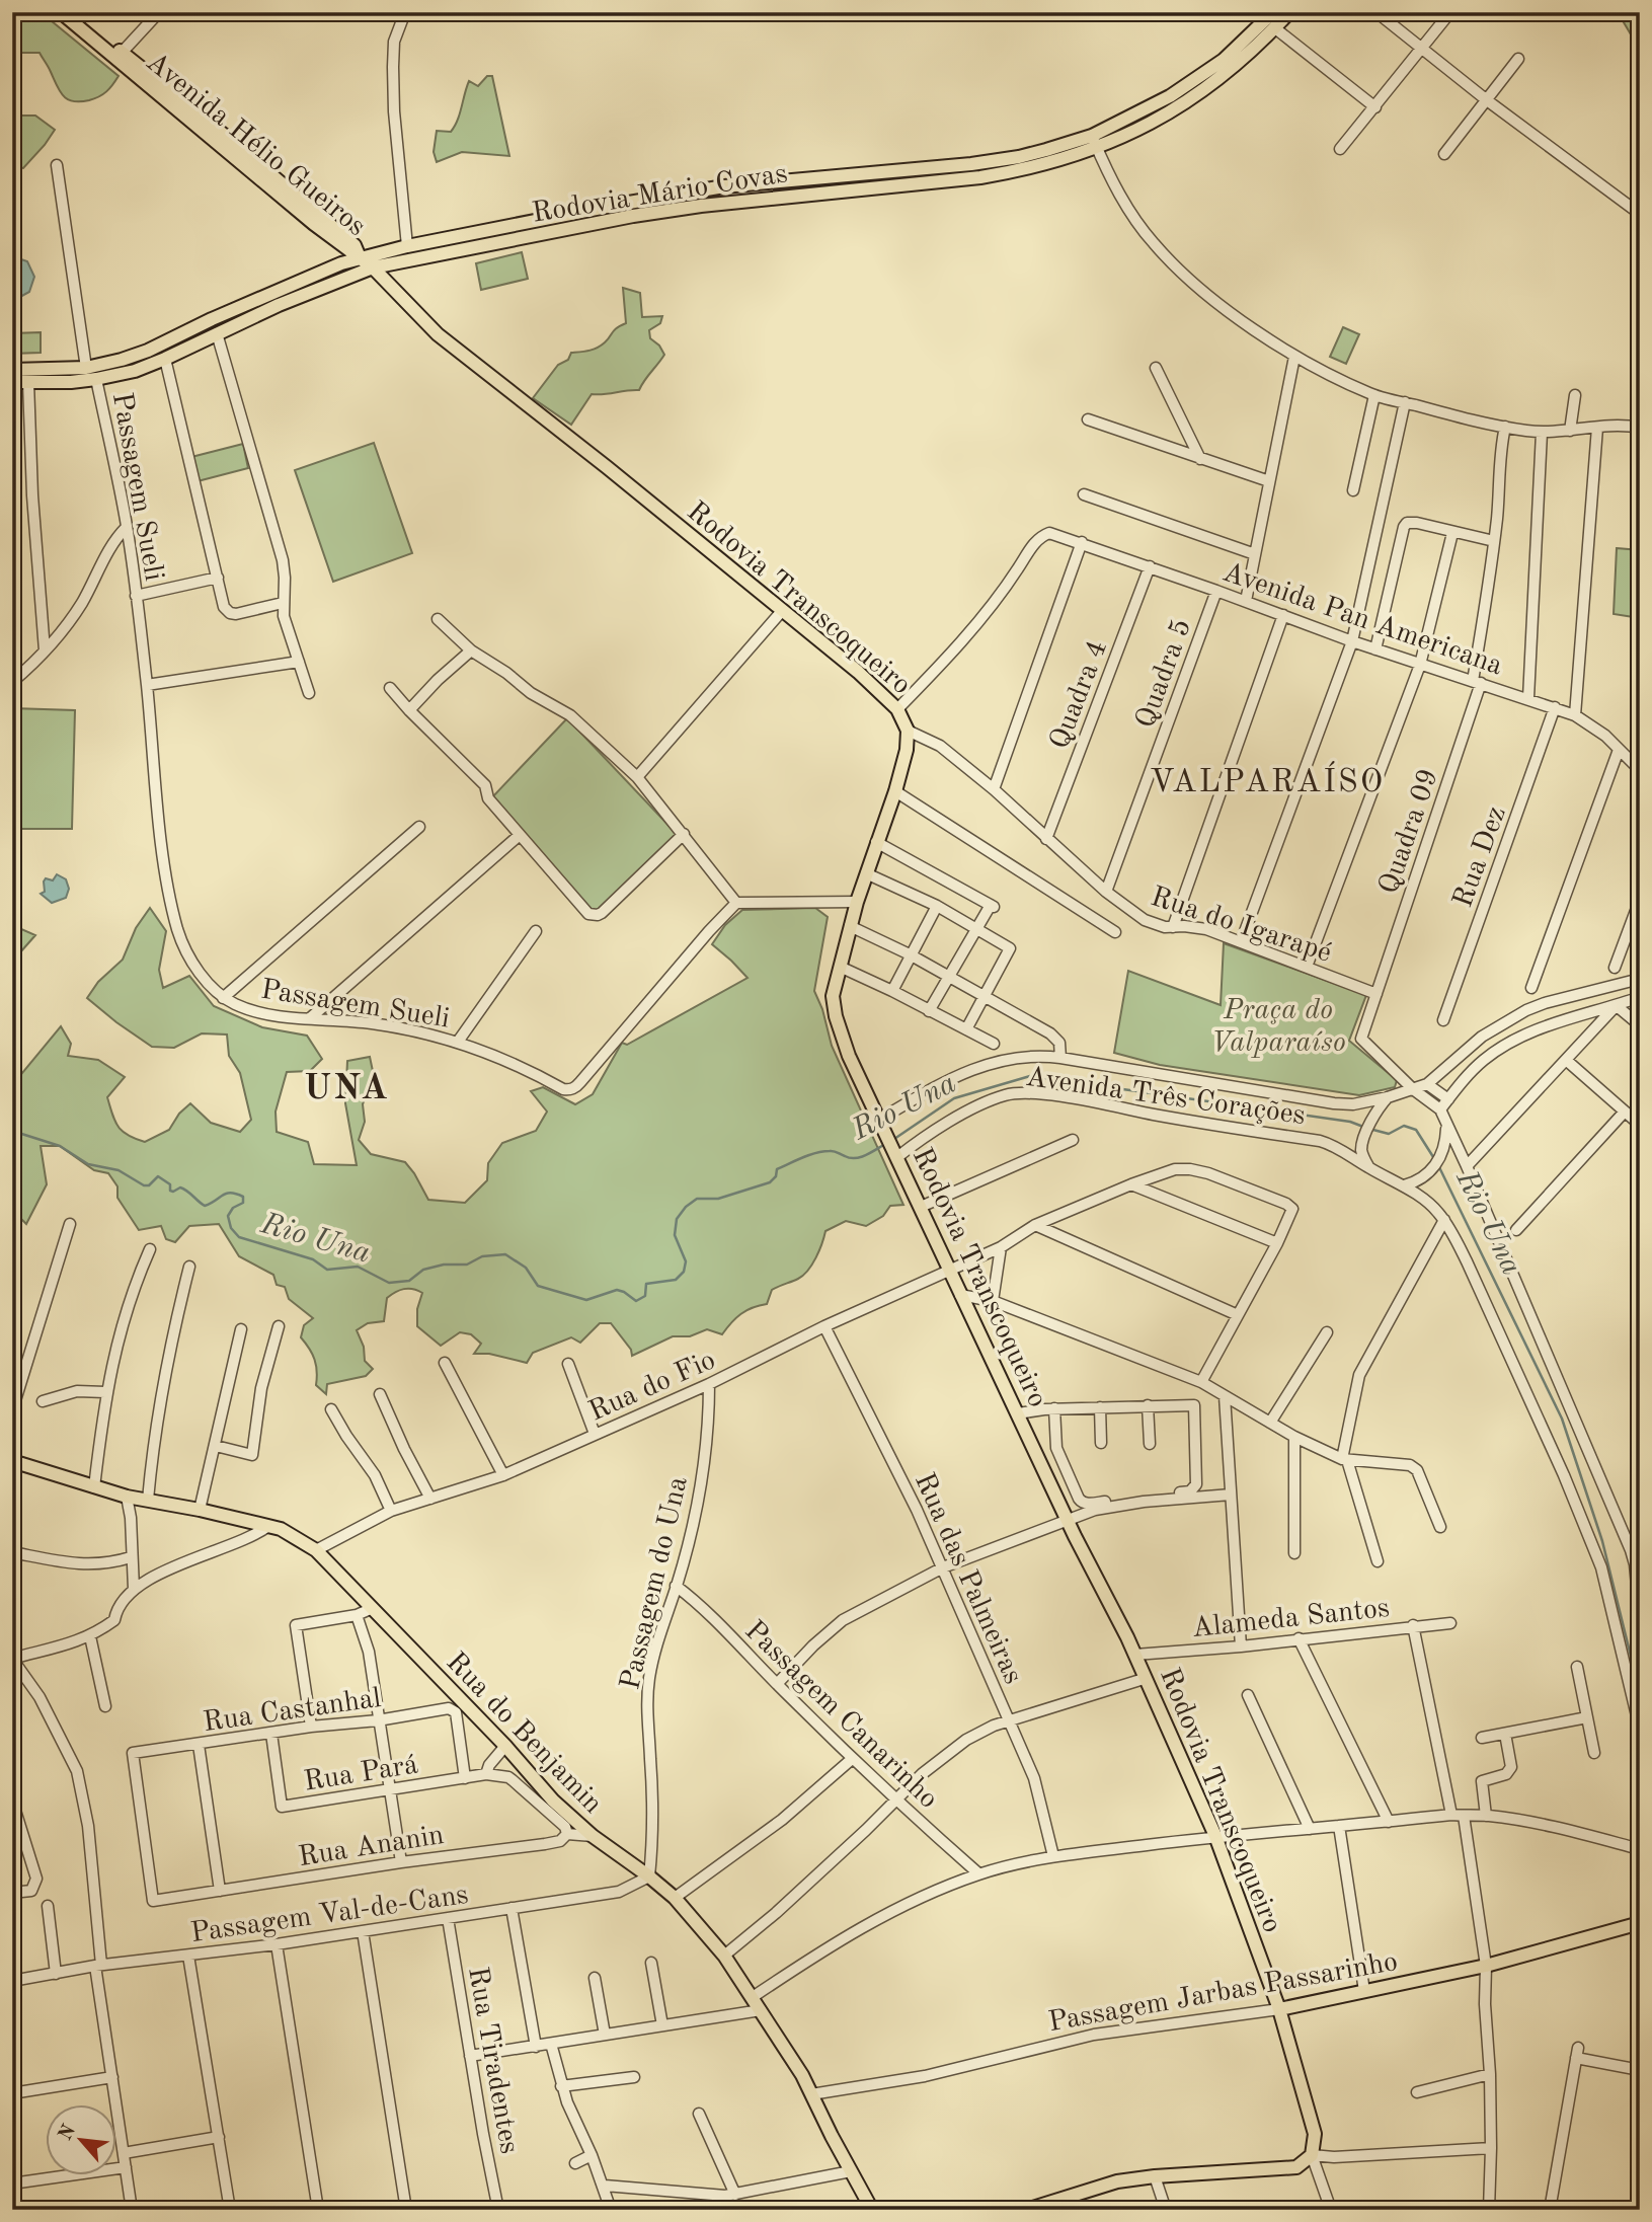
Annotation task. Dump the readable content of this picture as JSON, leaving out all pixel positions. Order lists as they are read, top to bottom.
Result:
{
  "streets": {
    "main road": [
      "Avenida Hélio Gueiros",
      "Rodovia Mário Covas",
      "Rodovia Transcoqueiro",
      "Rua do Benjamin",
      "Passagem Jarbas Passarinho"
    ],
    "street": [
      "Passagem Sueli",
      "Avenida Pan Americana",
      "Quadra 5",
      "Quadra 4",
      "Quadra 09",
      "Rua Dez",
      "Rua do Igarapé",
      "Avenida Três Corações",
      "Rua do Fio",
      "Rua das Palmeiras",
      "Passagem do Una",
      "Alameda Santos",
      "Rua Castanhal",
      "Passagem Canarinho",
      "Rua Pará",
      "Rua Ananin",
      "Passagem Val-de-Cans",
      "Rua Tiradentes"
    ]
  },
  "crossings": [
    ["Avenida Hélio Gueiros", "Rodovia Mário Covas"],
    ["Avenida Hélio Gueiros", "Rodovia Transcoqueiro"],
    ["Rodovia Mário Covas", "Passagem Sueli"],
    ["Rodovia Mário Covas", "Rodovia Transcoqueiro"],
    ["Rodovia Transcoqueiro", "Avenida Pan Americana"],
    ["Rodovia Transcoqueiro", "Rua do Igarapé"],
    ["Rodovia Transcoqueiro", "Avenida Três Corações"],
    ["Rodovia Transcoqueiro", "Rua do Fio"],
    ["Rodovia Transcoqueiro", "Alameda Santos"],
    ["Rodovia Transcoqueiro", "Passagem Jarbas Passarinho"],
    ["Avenida Pan Americana", "Quadra 5"],
    ["Avenida Pan Americana", "Quadra 4"],
    ["Avenida Pan Americana", "Quadra 09"],
    ["Avenida Pan Americana", "Rua Dez"],
    ["Quadra 5", "Rua do Igarapé"],
    ["Quadra 4", "Rua do Igarapé"],
    ["Quadra 09", "Rua do Igarapé"],
    ["Rua do Fio", "Rua das Palmeiras"],
    ["Rua do Fio", "Passagem do Una"],
    ["Rua do Fio", "Rua do Benjamin"],
    ["Passagem do Una", "Passagem Canarinho"],
    ["Passagem do Una", "Rua do Benjamin"],
    ["Passagem do Una", "Passagem Val-de-Cans"],
    ["Rua Castanhal", "Rua Pará"],
    ["Rua Castanhal", "Rua Ananin"],
    ["Rua do Benjamin", "Rua Ananin"],
    ["Rua do Benjamin", "Passagem Val-de-Cans"],
    ["Rua do Benjamin", "Passagem Jarbas Passarinho"],
    ["Passagem Val-de-Cans", "Rua Tiradentes"]
  ],
  "districts": ["VALPARAÍSO", "UNA"],
  "water": ["Rio Una"],
  "parks": ["Praça do Valparaíso"],
  "north": "top left"
}
